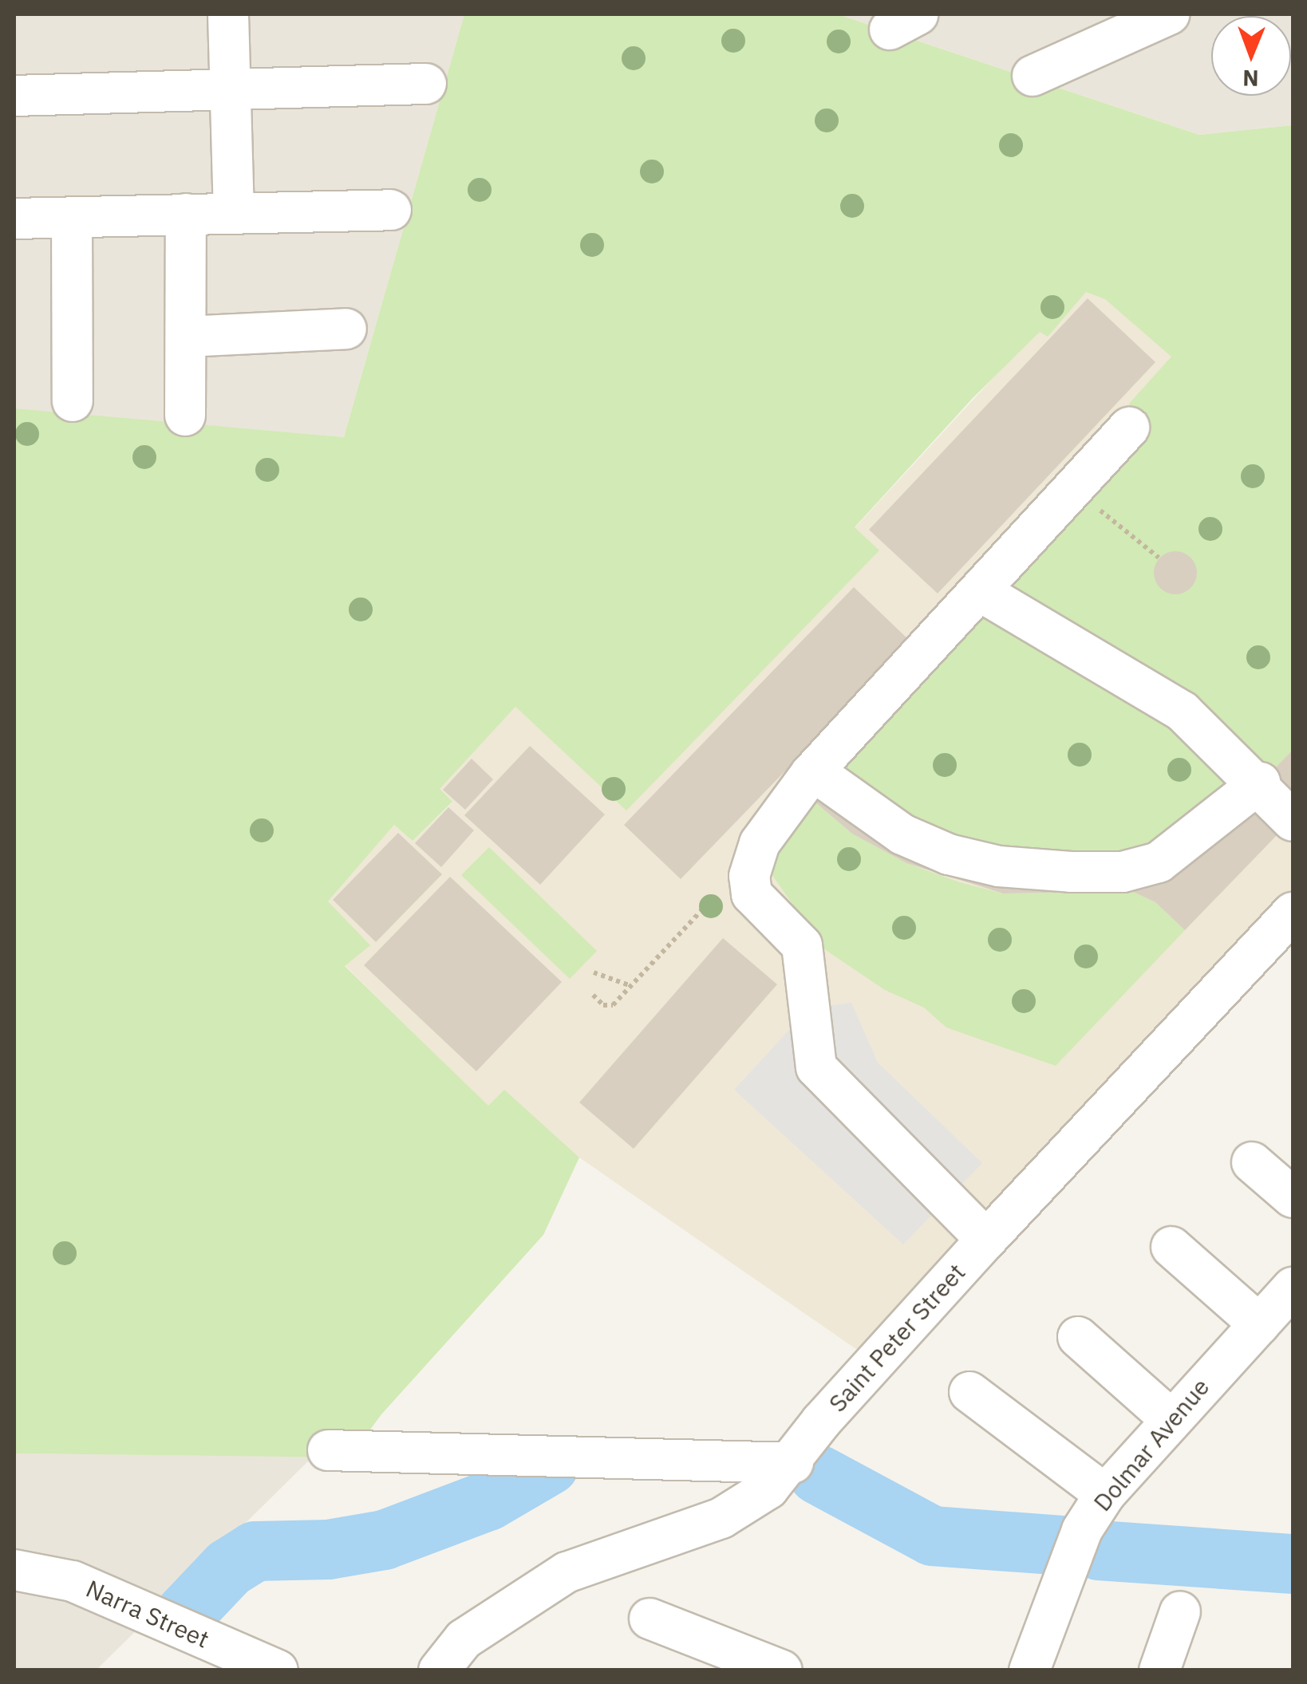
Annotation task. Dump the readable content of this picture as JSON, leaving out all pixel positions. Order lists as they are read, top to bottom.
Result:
{
  "streets": {
    "street": ["Saint Peter Street", "Dolmar Avenue", "Narra Street"]
  },
  "north": "bottom"
}
